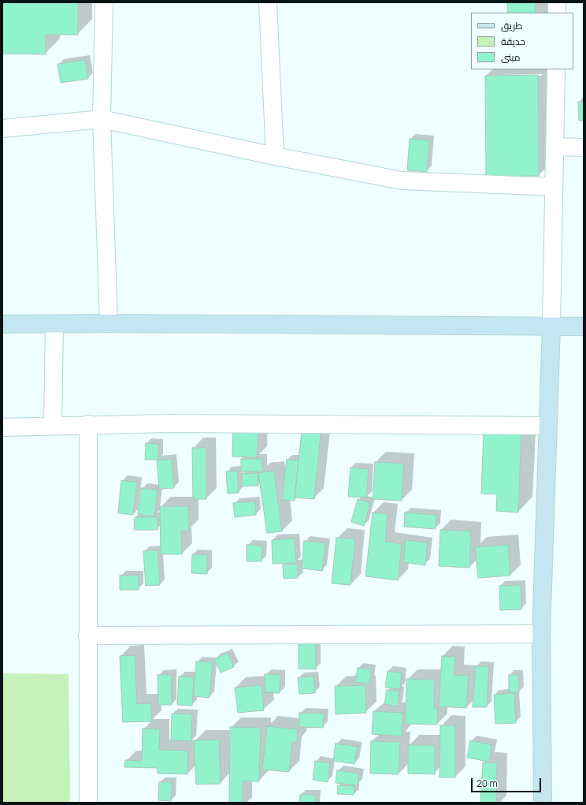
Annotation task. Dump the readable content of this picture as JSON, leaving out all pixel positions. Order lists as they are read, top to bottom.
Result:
{
  "legend": ["طريق", "حديقة", "مبنى"],
  "scale_bar": "20 m"
}
